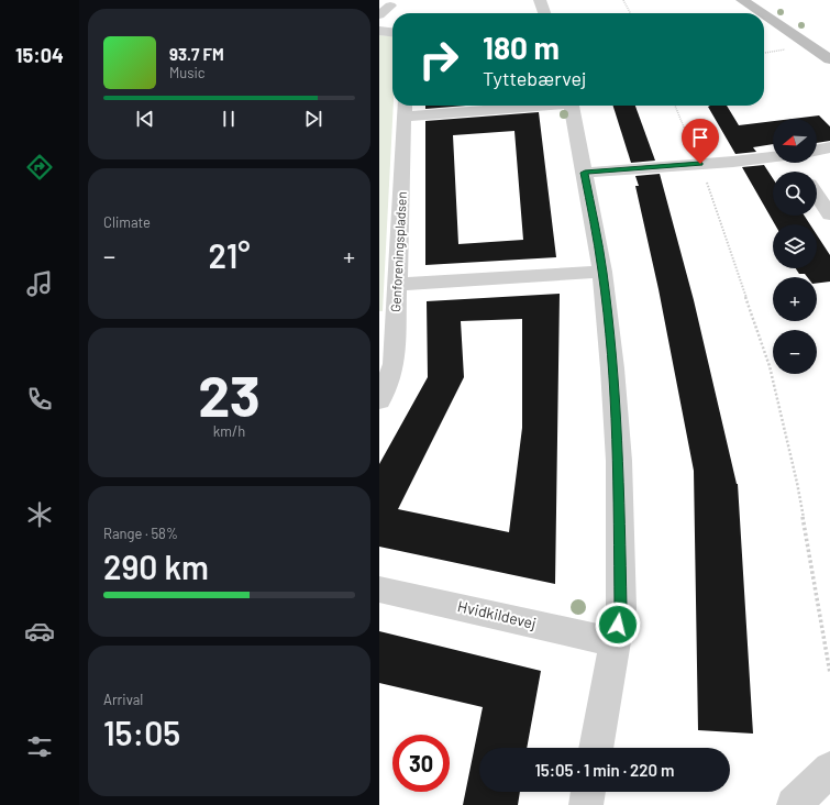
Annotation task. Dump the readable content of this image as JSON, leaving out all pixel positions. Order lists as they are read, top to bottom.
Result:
{
  "streets": {
    "street": ["Genforeningspladsen", "Hvidkildevej"]
  },
  "north": "left",
  "page": {
    "tabs": "15:04",
    "turn": ["180 m", "Tyttebærvej"],
    "song": ["93.7 FM", "Music"],
    "map_buttons": ["+", "−"],
    "tile": [
      "Climate",
      ["23", "km/h"],
      ["Range · 58%", "290 km"],
      ["Arrival", "15:05"]
    ],
    "heat": ["−", "21°", "+"],
    "limit": "30",
    "trip": "15:05 · 1 min · 220 m"
  }
}
